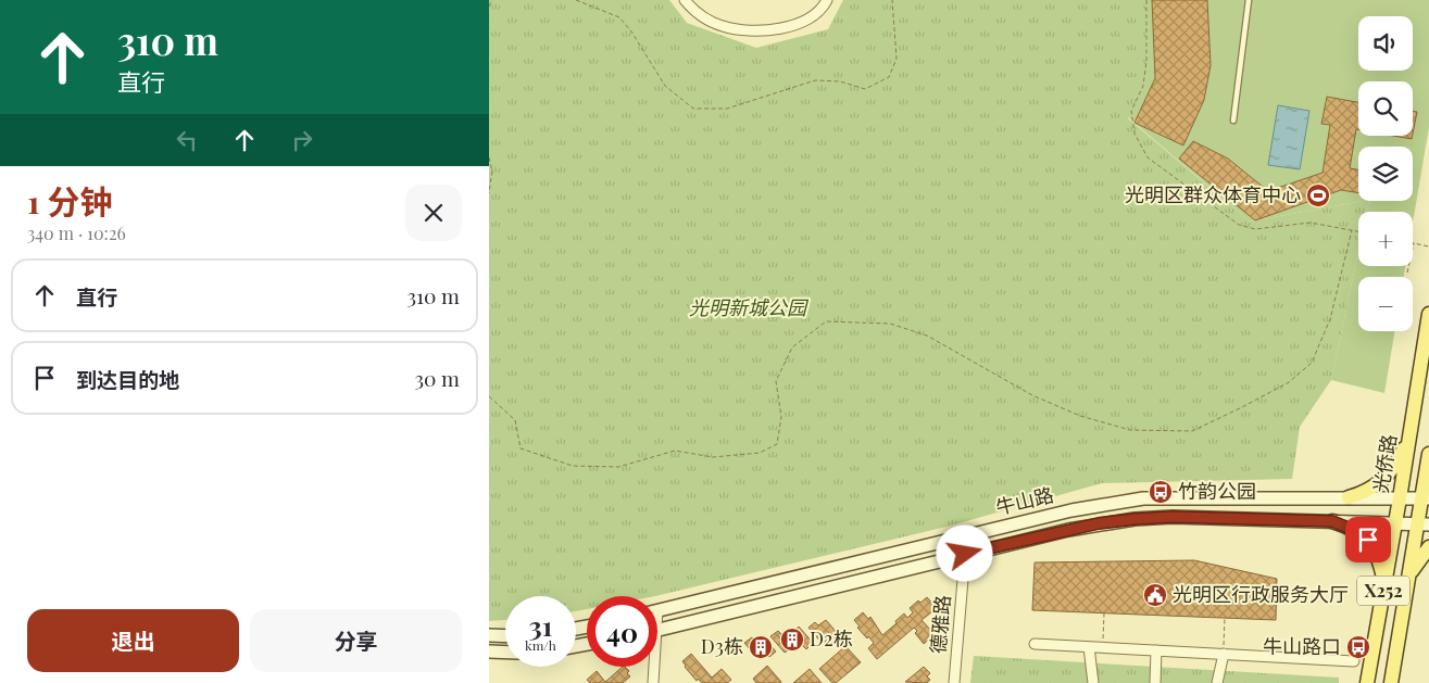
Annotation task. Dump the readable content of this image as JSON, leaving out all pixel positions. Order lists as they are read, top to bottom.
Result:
{
  "streets": {
    "main road": ["光侨路", "X252"],
    "street": ["牛山路", "德雅路"]
  },
  "crossings": [
    ["光侨路", "牛山路"],
    ["牛山路", "X252"],
    ["牛山路", "德雅路"]
  ],
  "parks": ["光明新城公园"],
  "places": {
    "sports": ["光明区群众体育中心"],
    "bus stop": ["竹韵公园", "牛山路口"],
    "public building": ["光明区行政服务大厅"],
    "building": ["D2栋", "D3栋"]
  },
  "page": {
    "turn": ["310 m", "直行"],
    "map_buttons": ["+", "−"],
    "heading": ["1 分钟", "340 m · 10:26"],
    "list": [
      {
        "name": "直行",
        "value": "310 m"
      },
      {
        "name": "到达目的地",
        "value": "30 m"
      }
    ],
    "speed": "31 km/h",
    "limit": "40",
    "buttons": ["退出", "分享"]
  }
}
